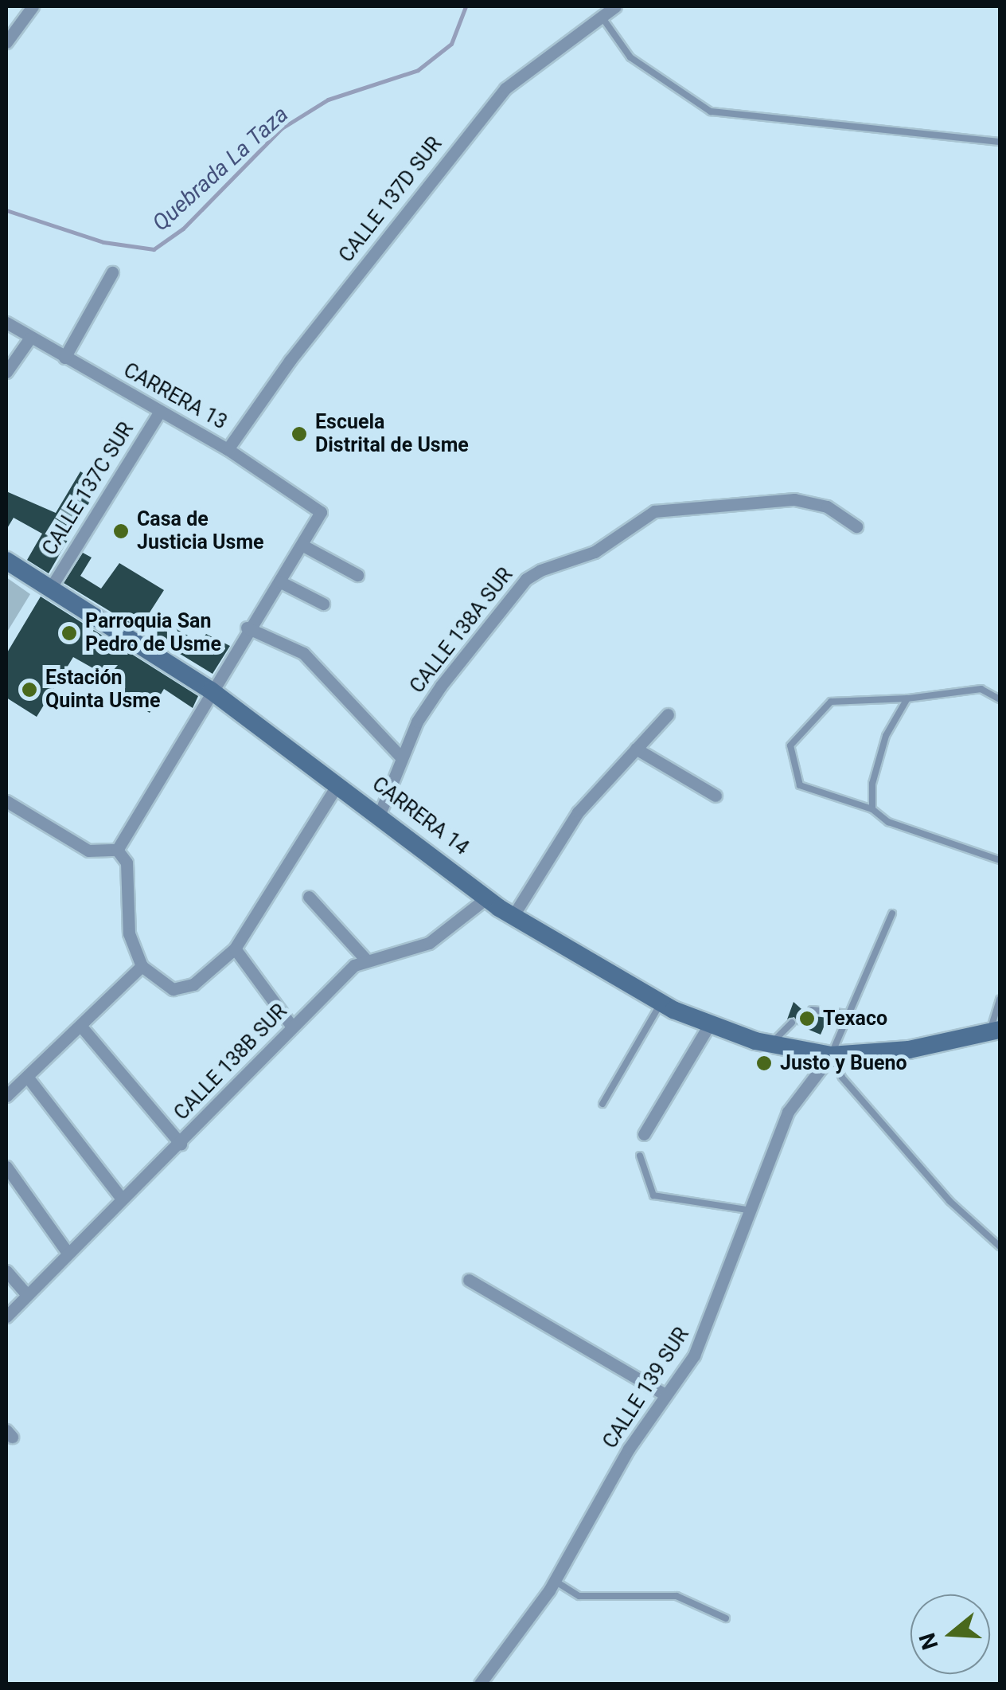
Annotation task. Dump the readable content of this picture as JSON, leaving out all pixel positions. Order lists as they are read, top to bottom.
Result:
{
  "streets": {
    "street": [
      "CALLE 137D SUR",
      "CARRERA 13",
      "CALLE 137C SUR",
      "CALLE 138A SUR",
      "CARRERA 14",
      "CALLE 138B SUR",
      "CALLE 139 SUR"
    ]
  },
  "crossings": [
    ["CALLE 137D SUR", "CARRERA 13"],
    ["CARRERA 13", "CALLE 137C SUR"],
    ["CALLE 137C SUR", "CARRERA 14"],
    ["CALLE 138A SUR", "CARRERA 14"],
    ["CARRERA 14", "CALLE 138B SUR"],
    ["CARRERA 14", "CALLE 139 SUR"]
  ],
  "water": ["Quebrada La Taza"],
  "places": [
    "Escuela Distrital de Usme",
    "Casa de Justicia Usme",
    "Parroquia San Pedro de Usme",
    "Estación Quinta Usme",
    "Texaco",
    "Justo y Bueno"
  ],
  "north": "left"
}
